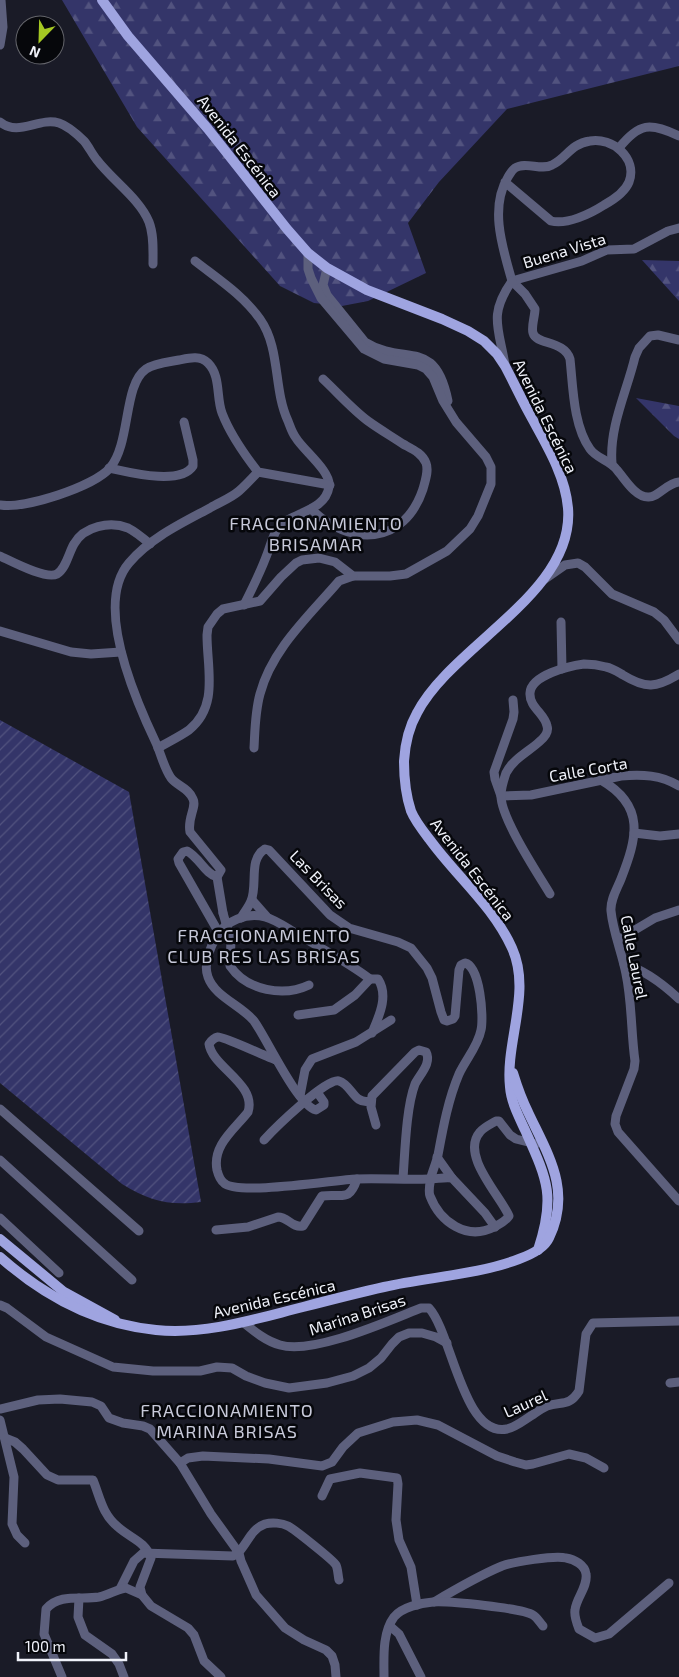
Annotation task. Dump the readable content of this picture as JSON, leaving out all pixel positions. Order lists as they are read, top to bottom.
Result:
{
  "streets": {
    "main road": ["Avenida Escénica"],
    "street": [
      "Buena Vista",
      "Calle Corta",
      "Las Brisas",
      "Calle Laurel",
      "Marina Brisas",
      "Laurel"
    ]
  },
  "crossings": [
    ["Avenida Escénica", "Marina Brisas"],
    ["Calle Corta", "Calle Laurel"],
    ["Marina Brisas", "Laurel"]
  ],
  "districts": ["FRACCIONAMIENTO BRISAMAR", "FRACCIONAMIENTO CLUB RES LAS BRISAS", "FRACCIONAMIENTO MARINA BRISAS"],
  "scale_bar": "100 m",
  "north": "bottom left"
}
